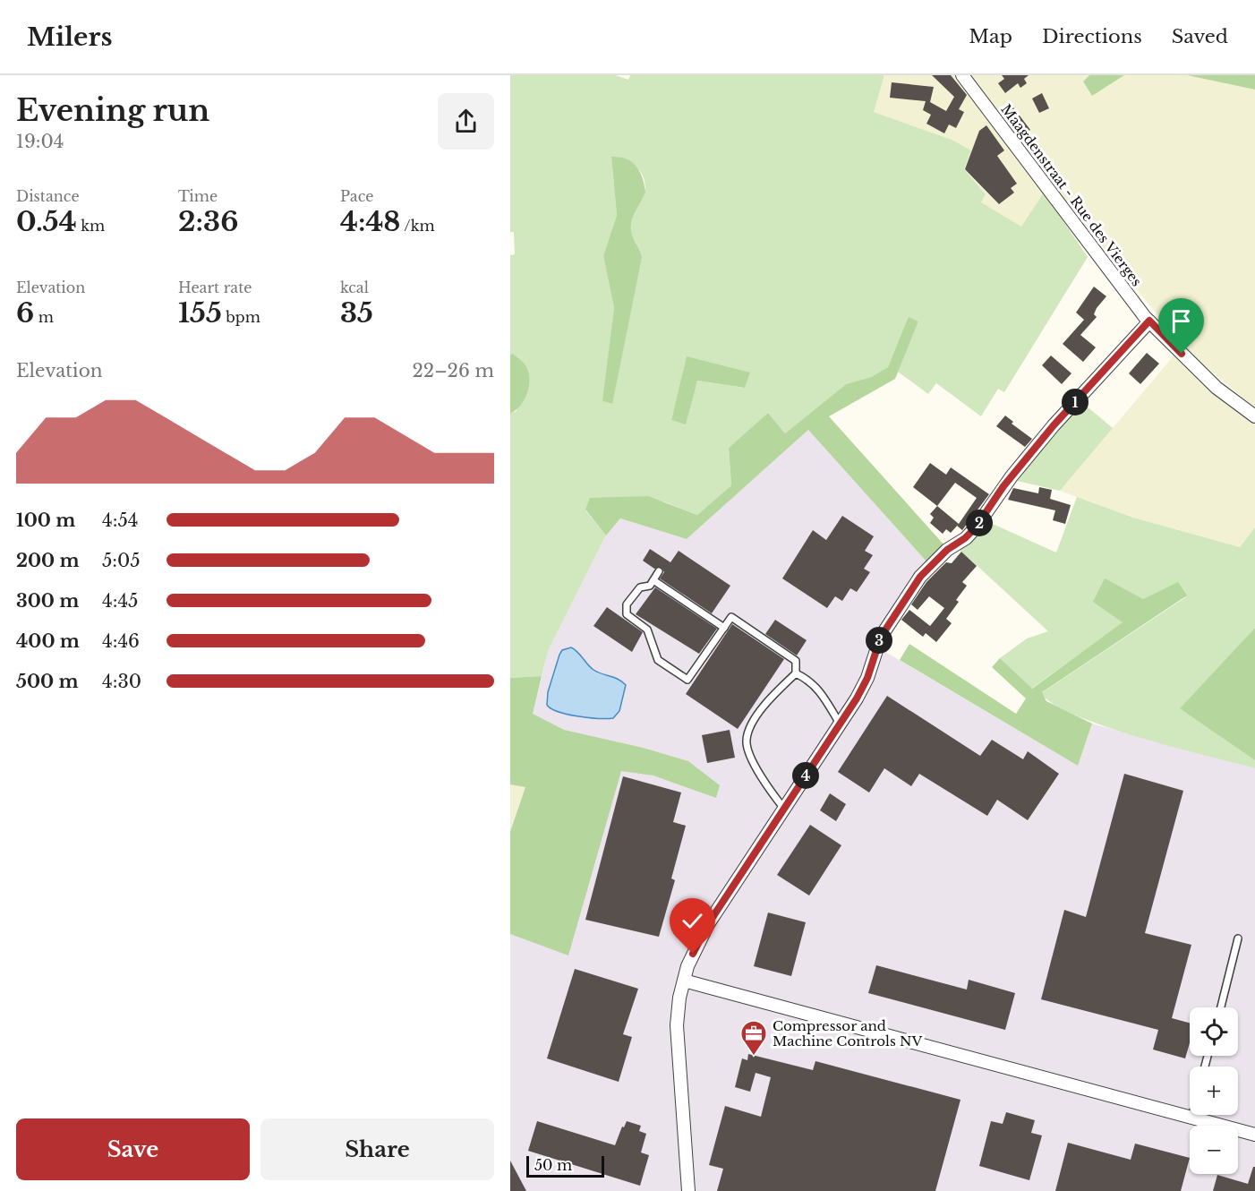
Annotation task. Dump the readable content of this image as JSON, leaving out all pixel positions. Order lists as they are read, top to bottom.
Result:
{
  "streets": {
    "street": ["Maagdenstraat - Rue des Vierges"]
  },
  "places": {
    "office": ["Compressor and Machine Controls NV"]
  },
  "scale_bar": "50 m",
  "page": {
    "header": "Milers",
    "nav": ["Map", "Directions", "Saved"],
    "heading": ["Evening run", "19:04"],
    "stats": [
      ["Distance", "0.54 km"],
      ["Time", "2:36"],
      ["Pace", "4:48 /km"],
      ["Elevation", "6 m"],
      ["Heart rate", "155 bpm"],
      ["kcal", "35"]
    ],
    "chart": ["Elevation", "22–26 m"],
    "pins": [
      "1",
      "2",
      "3",
      "4"
    ],
    "list": [
      {
        "name": "100 m",
        "note": "4:54"
      },
      {
        "name": "200 m",
        "note": "5:05"
      },
      {
        "name": "300 m",
        "note": "4:45"
      },
      {
        "name": "400 m",
        "note": "4:46"
      },
      {
        "name": "500 m",
        "note": "4:30"
      }
    ],
    "map_buttons": ["+", "−"],
    "buttons": ["Save", "Share"],
    "scale": "50 m"
  }
}
